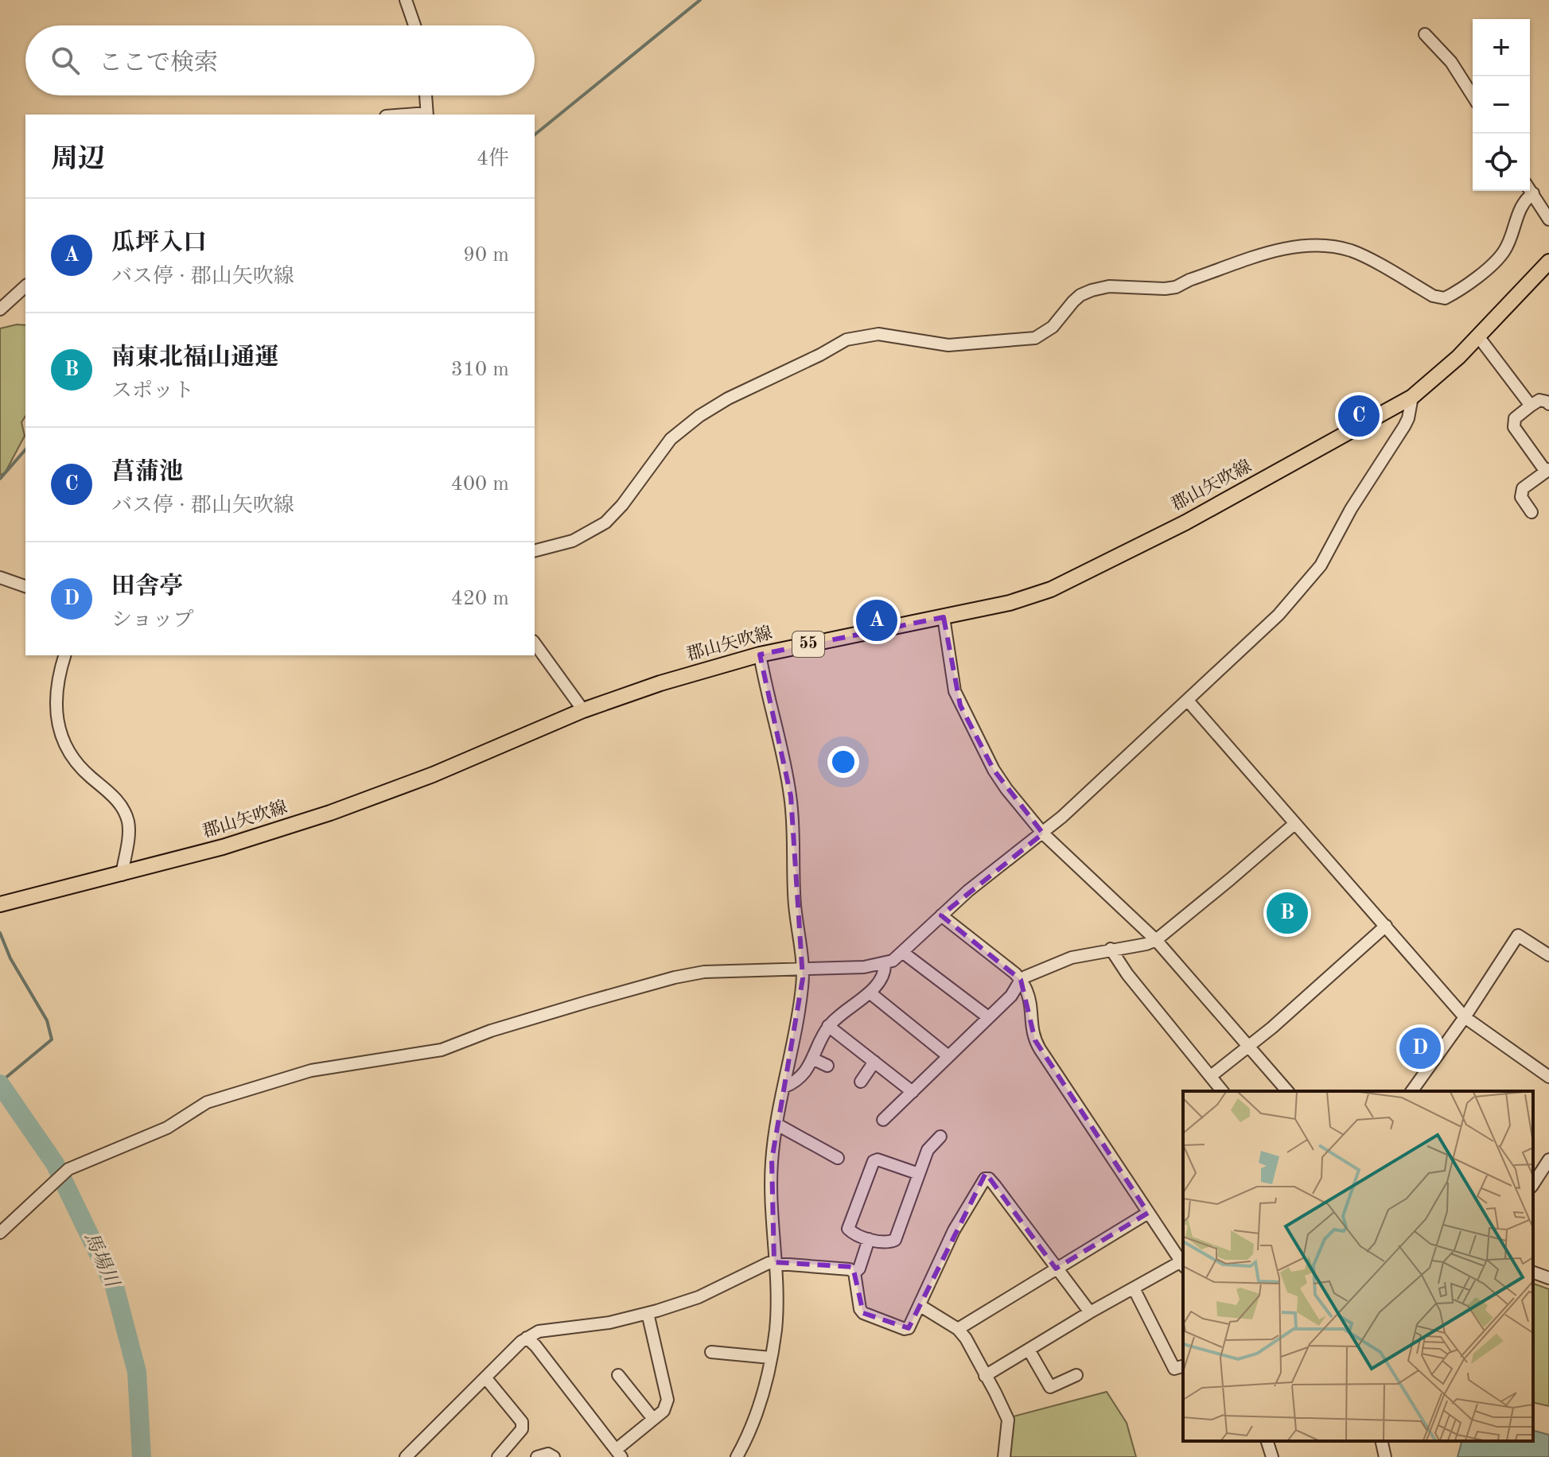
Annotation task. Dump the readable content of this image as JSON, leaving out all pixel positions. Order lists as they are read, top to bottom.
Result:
{
  "streets": {
    "main road": ["郡山矢吹線", "55"]
  },
  "water": ["馬場川"],
  "page": {
    "map_buttons": ["+", "−"],
    "search": "ここで検索",
    "heading": ["周辺", "4件"],
    "list": [
      {
        "mark": "A",
        "name": "瓜坪入口",
        "note": "バス停 · 郡山矢吹線",
        "value": "90 m"
      },
      {
        "mark": "B",
        "name": "南東北福山通運",
        "note": "スポット",
        "value": "310 m"
      },
      {
        "mark": "C",
        "name": "菖蒲池",
        "note": "バス停 · 郡山矢吹線",
        "value": "400 m"
      },
      {
        "mark": "D",
        "name": "田舎亭",
        "note": "ショップ",
        "value": "420 m"
      }
    ],
    "pins": [
      "C",
      "A",
      "B",
      "D"
    ]
  }
}
